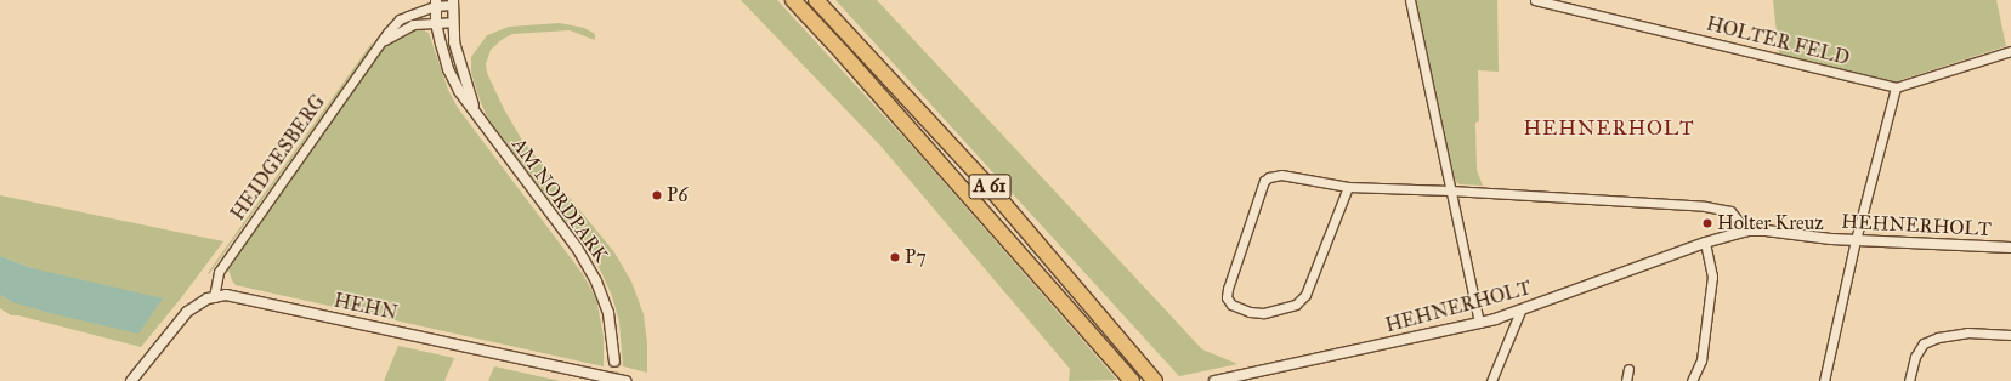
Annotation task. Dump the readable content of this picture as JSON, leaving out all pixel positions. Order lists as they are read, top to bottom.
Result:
{
  "streets": {
    "highway": ["A 61"],
    "street": [
      "HOLTER FELD",
      "HEIDGESBERG",
      "AM NORDPARK",
      "HEHNERHOLT",
      "HEHN"
    ]
  },
  "crossings": [
    ["HEIDGESBERG", "AM NORDPARK"],
    ["HEIDGESBERG", "HEHN"]
  ],
  "districts": ["HEHNERHOLT"],
  "places": ["P6", "Holter Kreuz", "P7"]
}
